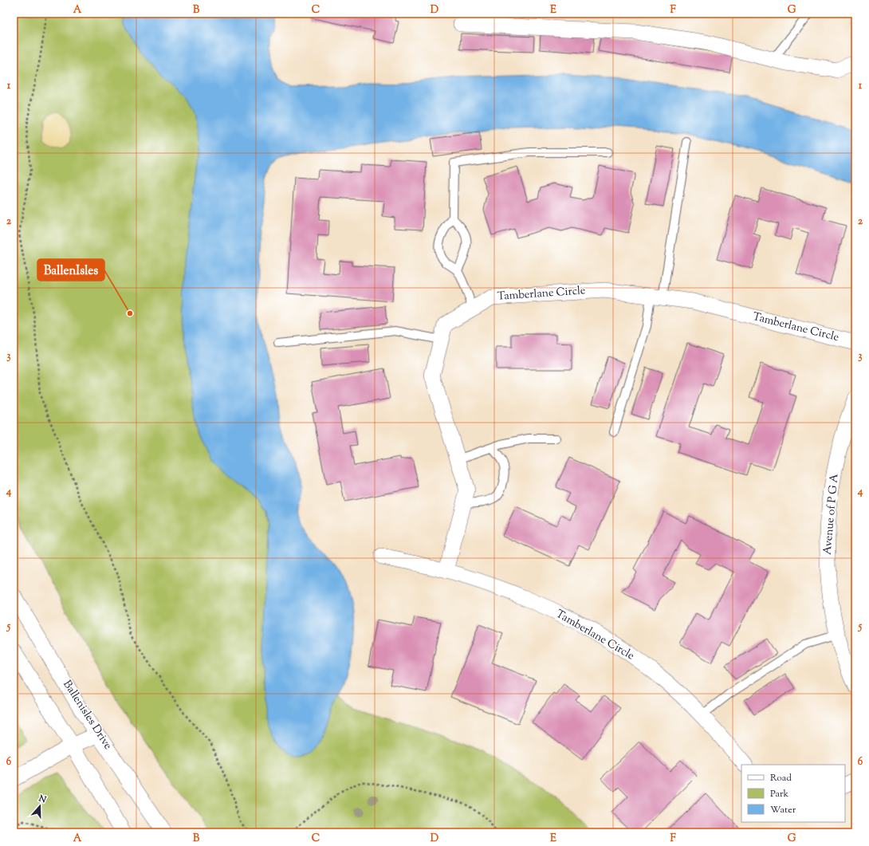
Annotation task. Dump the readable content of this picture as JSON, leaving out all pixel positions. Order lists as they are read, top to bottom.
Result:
{
  "streets": {
    "street": ["Tamberlane Circle", "Avenue of P G A", "Ballenisles Drive"]
  },
  "places": ["BallenIsles"],
  "legend": ["Road", "Park", "Water"],
  "north": "top",
  "grid": {
    "columns": [
      "A",
      "B",
      "C",
      "D",
      "E",
      "F",
      "G"
    ],
    "rows": [
      "1",
      "2",
      "3",
      "4",
      "5",
      "6"
    ]
  }
}
